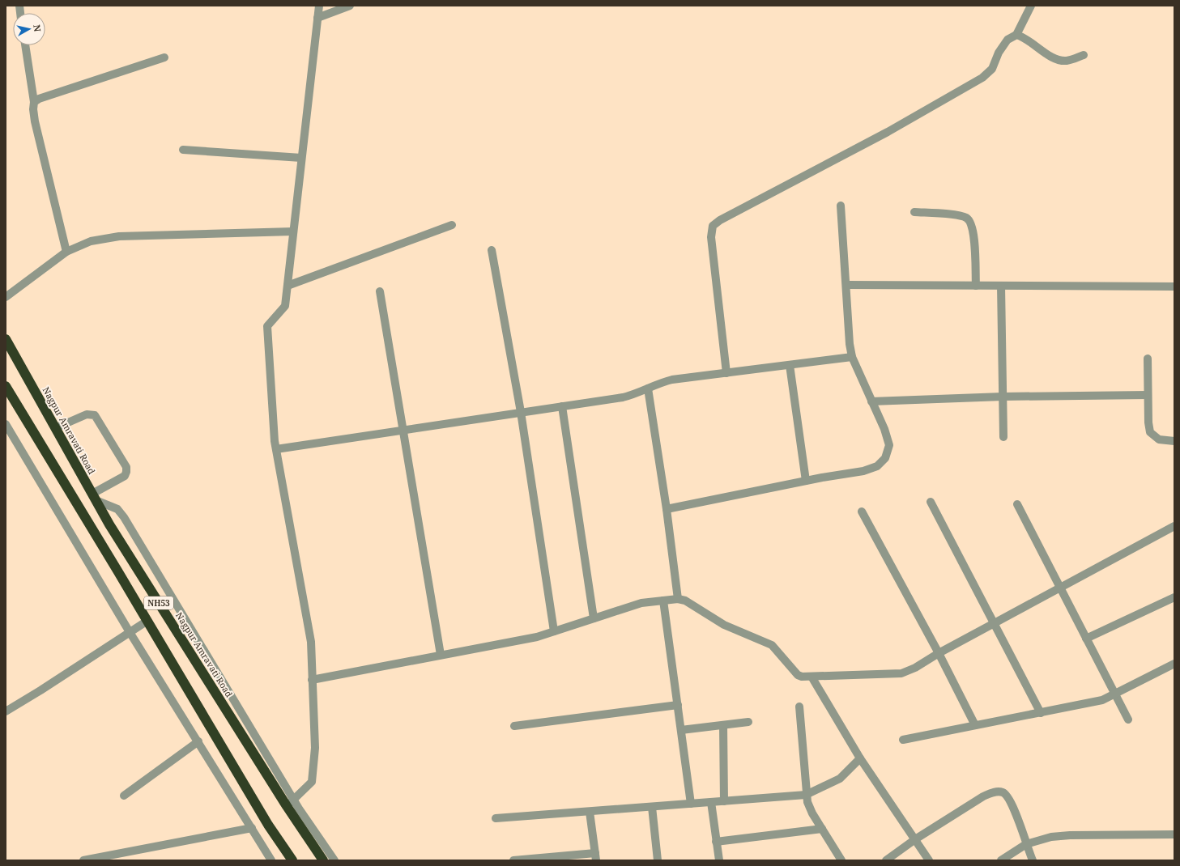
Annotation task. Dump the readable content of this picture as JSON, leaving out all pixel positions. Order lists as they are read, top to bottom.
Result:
{
  "streets": {
    "highway": ["Nagpur Amravati Road", "NH53"]
  },
  "north": "right"
}
